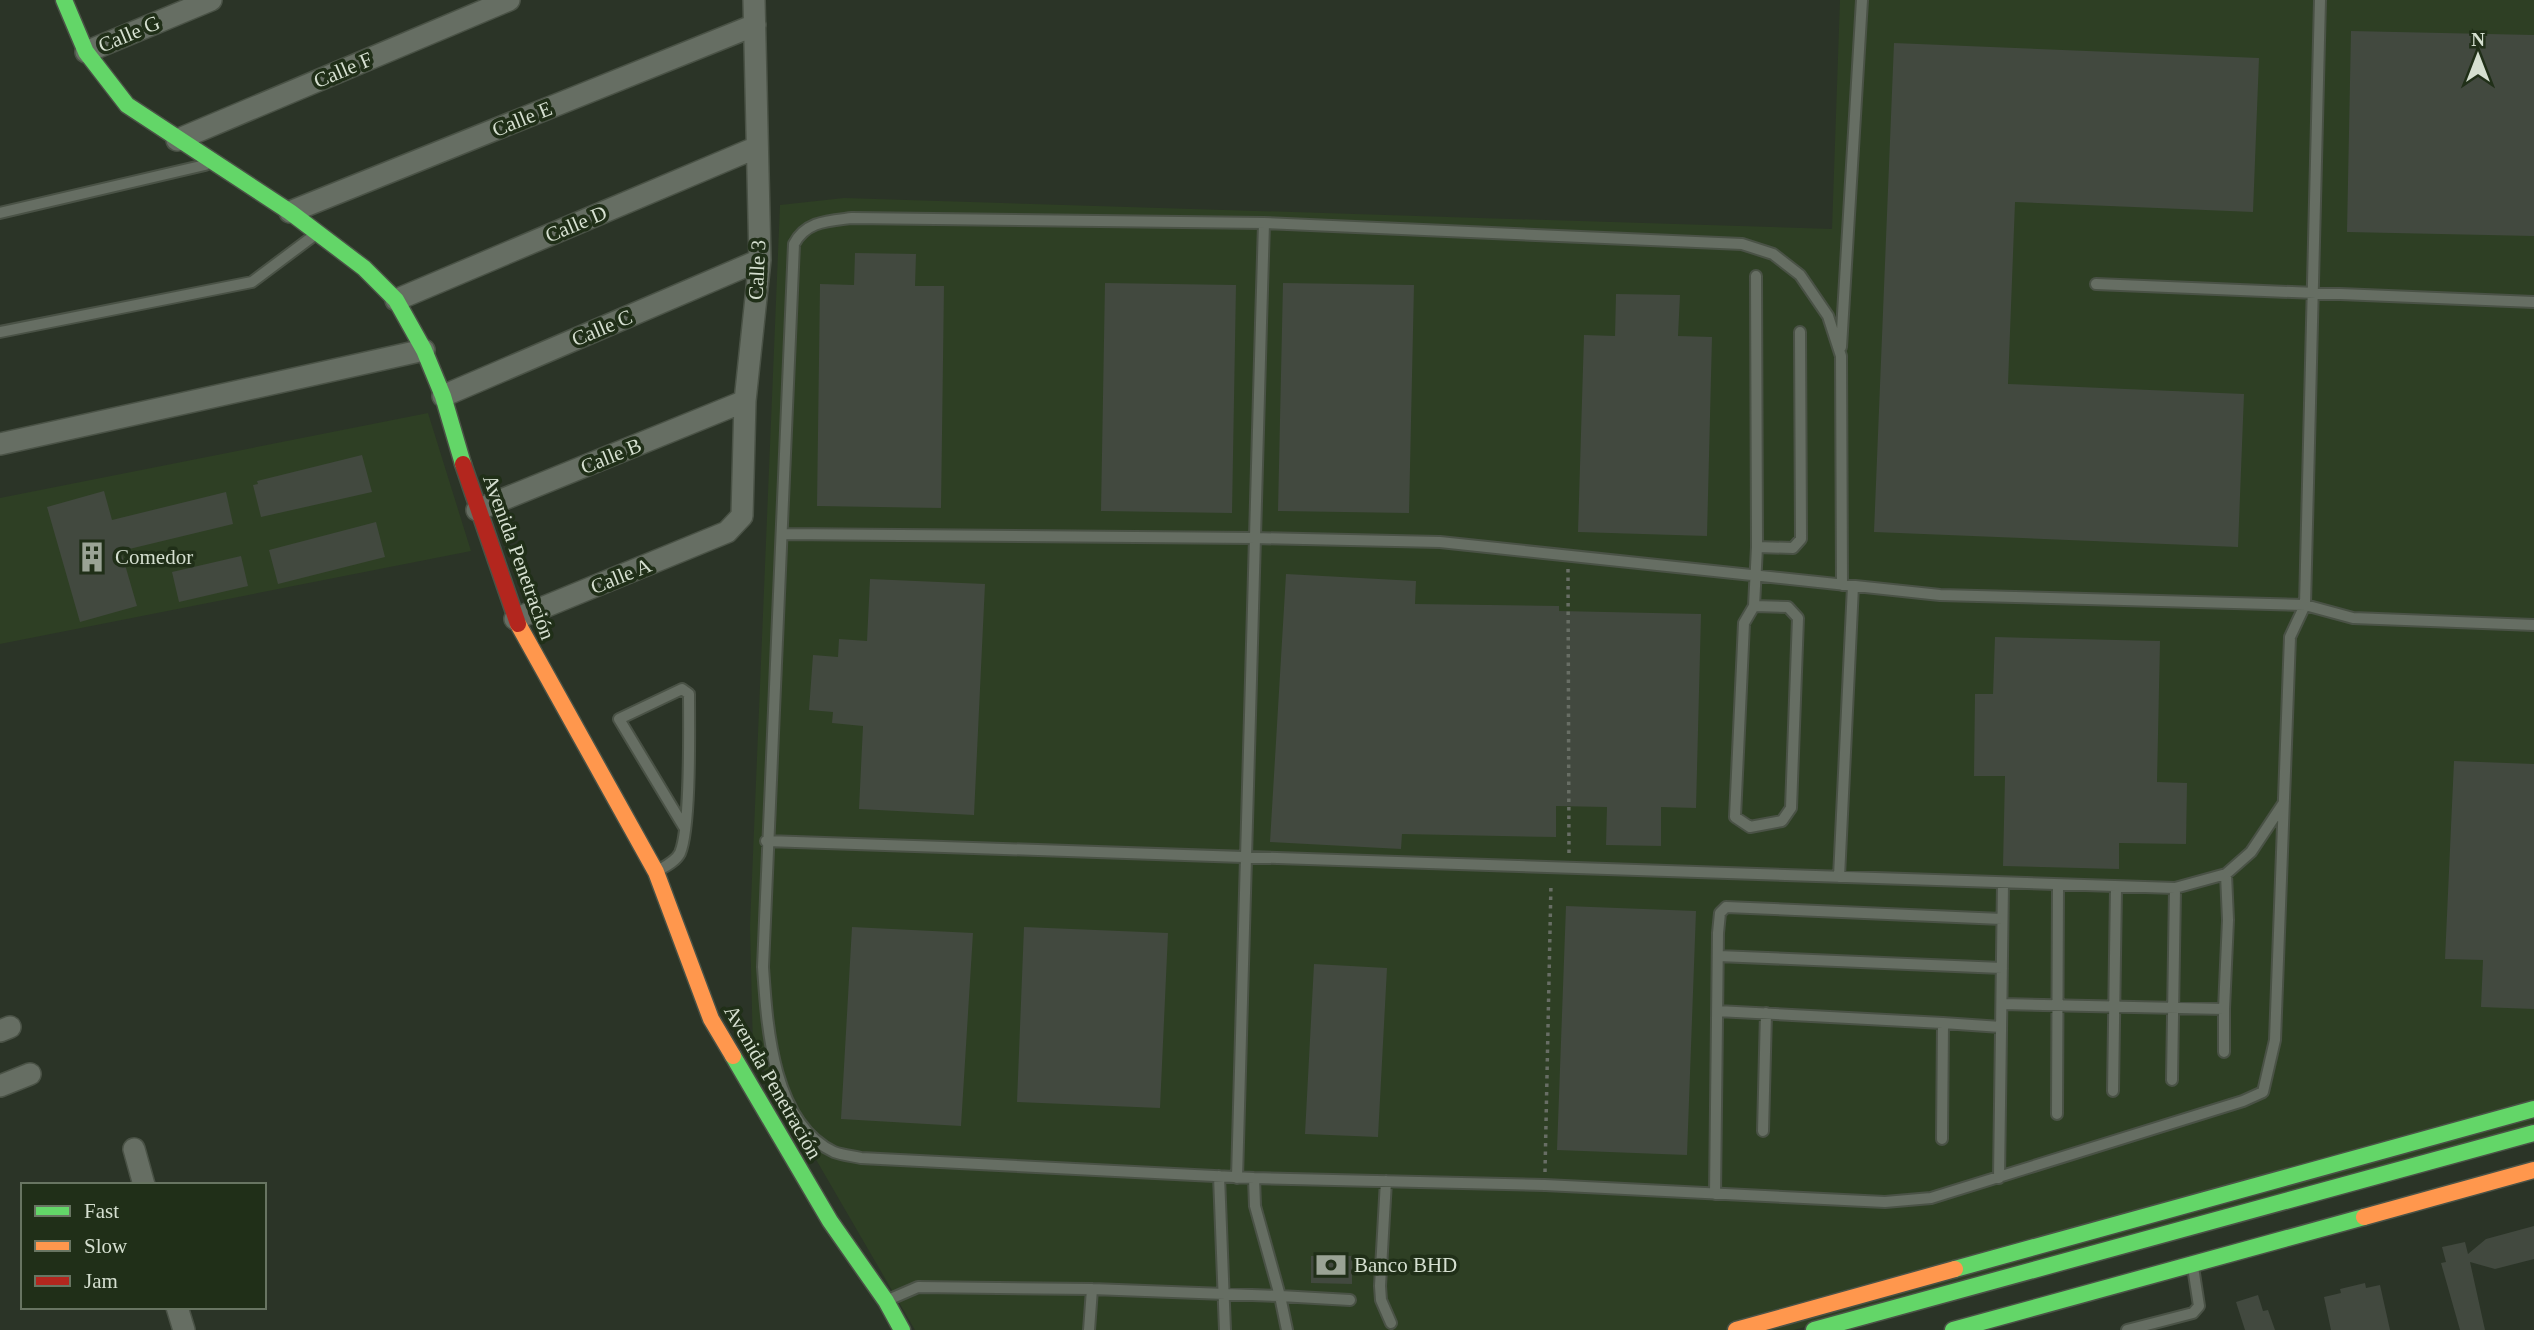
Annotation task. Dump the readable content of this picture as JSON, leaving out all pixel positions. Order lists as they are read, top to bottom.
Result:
{
  "streets": {
    "street": [
      "Calle G",
      "Calle F",
      "Calle E",
      "Calle D",
      "Calle 3",
      "Calle C",
      "Calle B",
      "Avenida Penetración",
      "Calle A"
    ]
  },
  "crossings": [
    ["Calle G", "Avenida Penetración"],
    ["Calle F", "Avenida Penetración"],
    ["Calle E", "Calle 3"],
    ["Calle E", "Avenida Penetración"],
    ["Calle D", "Calle 3"],
    ["Calle D", "Avenida Penetración"],
    ["Calle 3", "Calle C"],
    ["Calle 3", "Calle B"],
    ["Calle 3", "Calle A"],
    ["Calle C", "Avenida Penetración"],
    ["Calle B", "Avenida Penetración"],
    ["Avenida Penetración", "Calle A"]
  ],
  "places": {
    "building": ["Comedor"],
    "bank": ["Banco BHD"]
  },
  "legend": ["Fast", "Slow", "Jam"],
  "north": "top"
}
